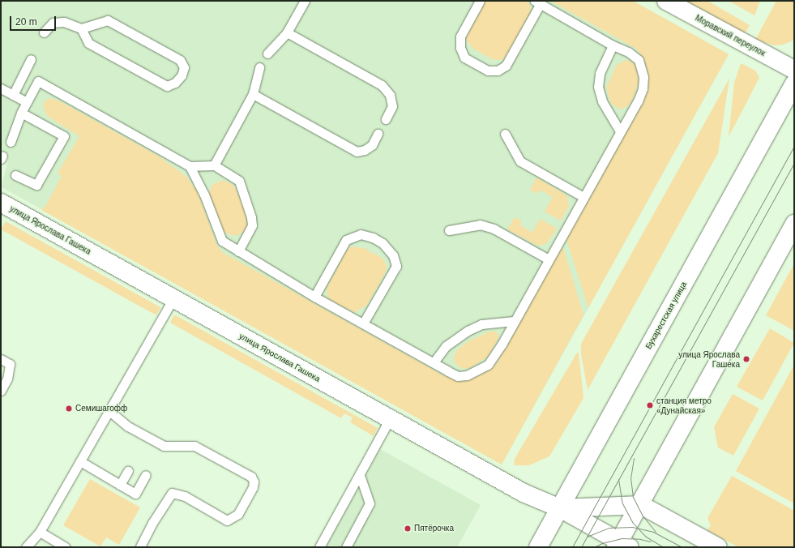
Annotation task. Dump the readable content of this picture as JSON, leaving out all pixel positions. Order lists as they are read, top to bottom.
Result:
{
  "streets": {
    "street": ["Моравский переулок", "улица Ярослава Гашека", "Бухарестская улица"]
  },
  "crossings": [
    ["улица Ярослава Гашека", "Бухарестская улица"]
  ],
  "places": [
    "улица Ярослава Гашека",
    "станция метро «Дунайская»",
    "Семишагофф",
    "Пятёрочка"
  ],
  "scale_bar": "20 m"
}
